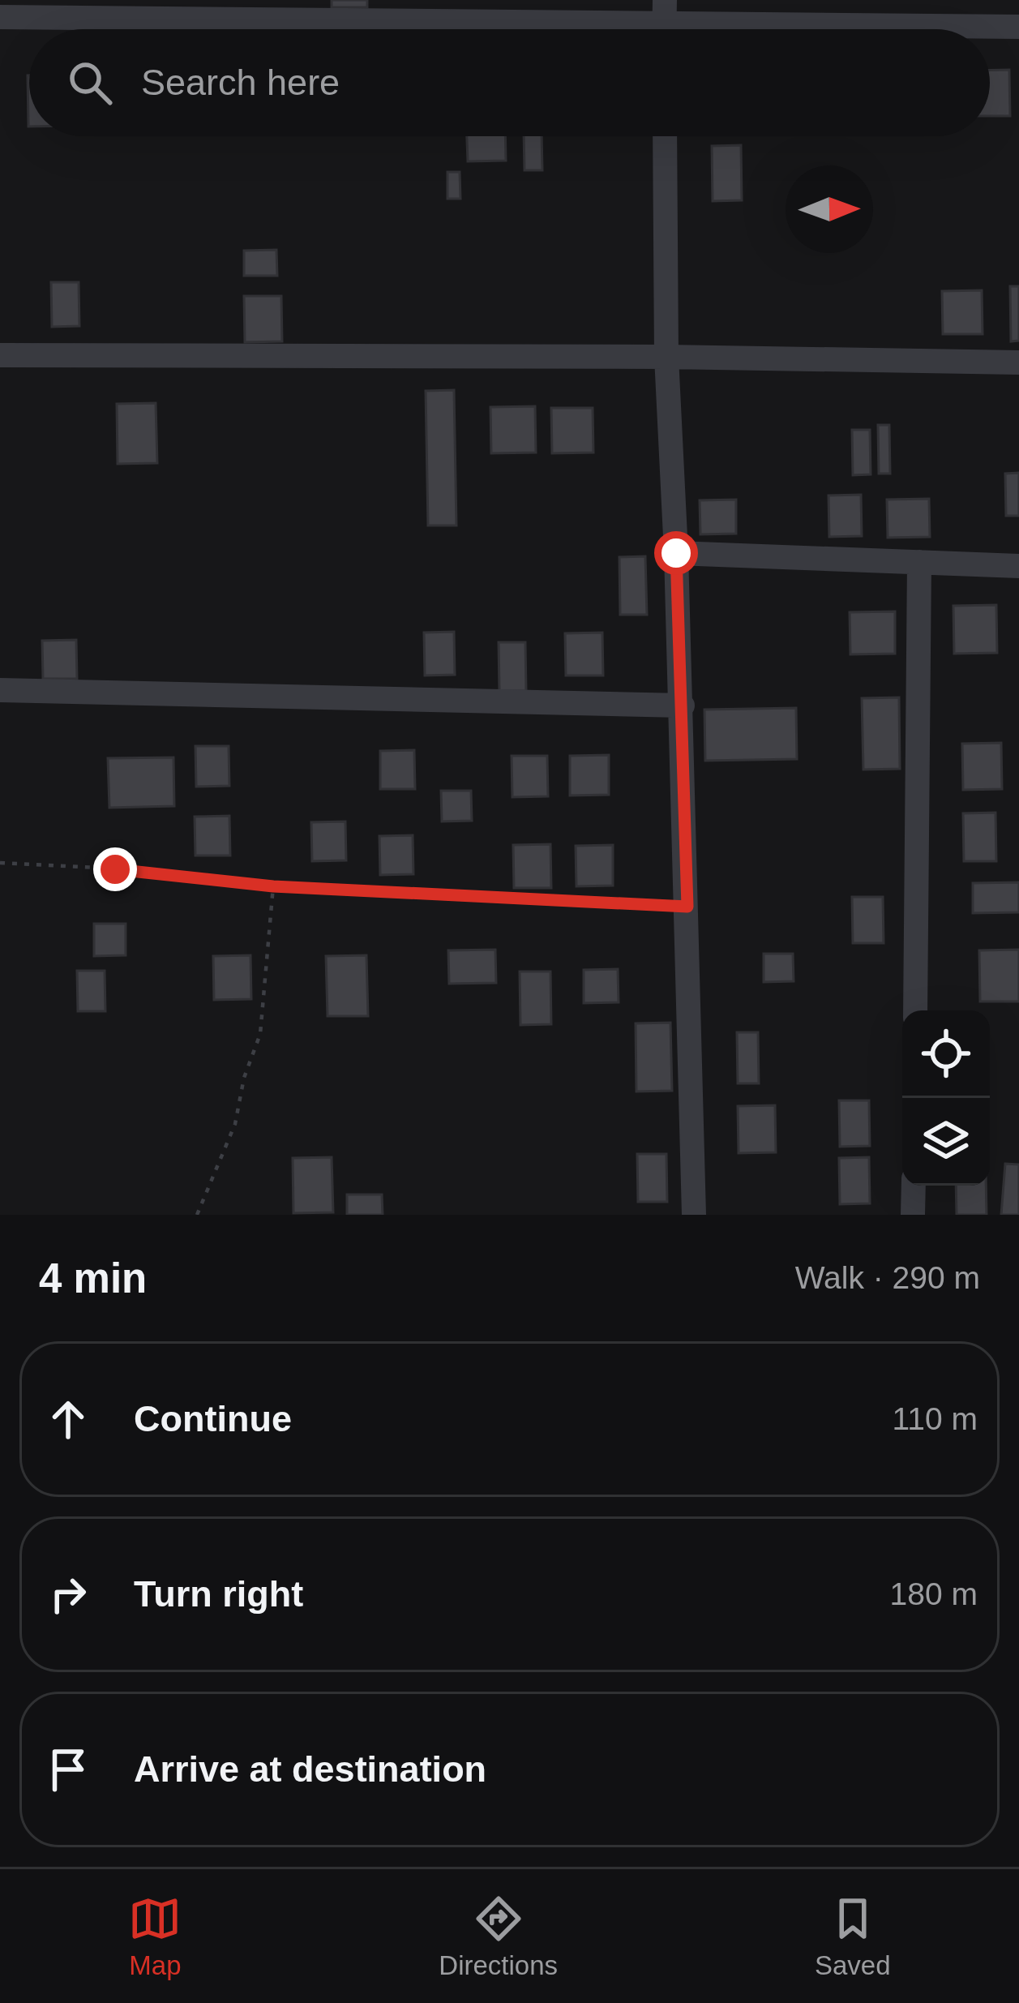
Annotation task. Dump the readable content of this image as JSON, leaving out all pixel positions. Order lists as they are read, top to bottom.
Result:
{
  "north": "right",
  "page": {
    "search": "Search here",
    "heading": ["4 min", "Walk · 290 m"],
    "list": [
      ["Continue", "110 m"],
      ["Turn right", "180 m"],
      "Arrive at destination"
    ],
    "nav": ["Map", "Directions", "Saved"]
  }
}
